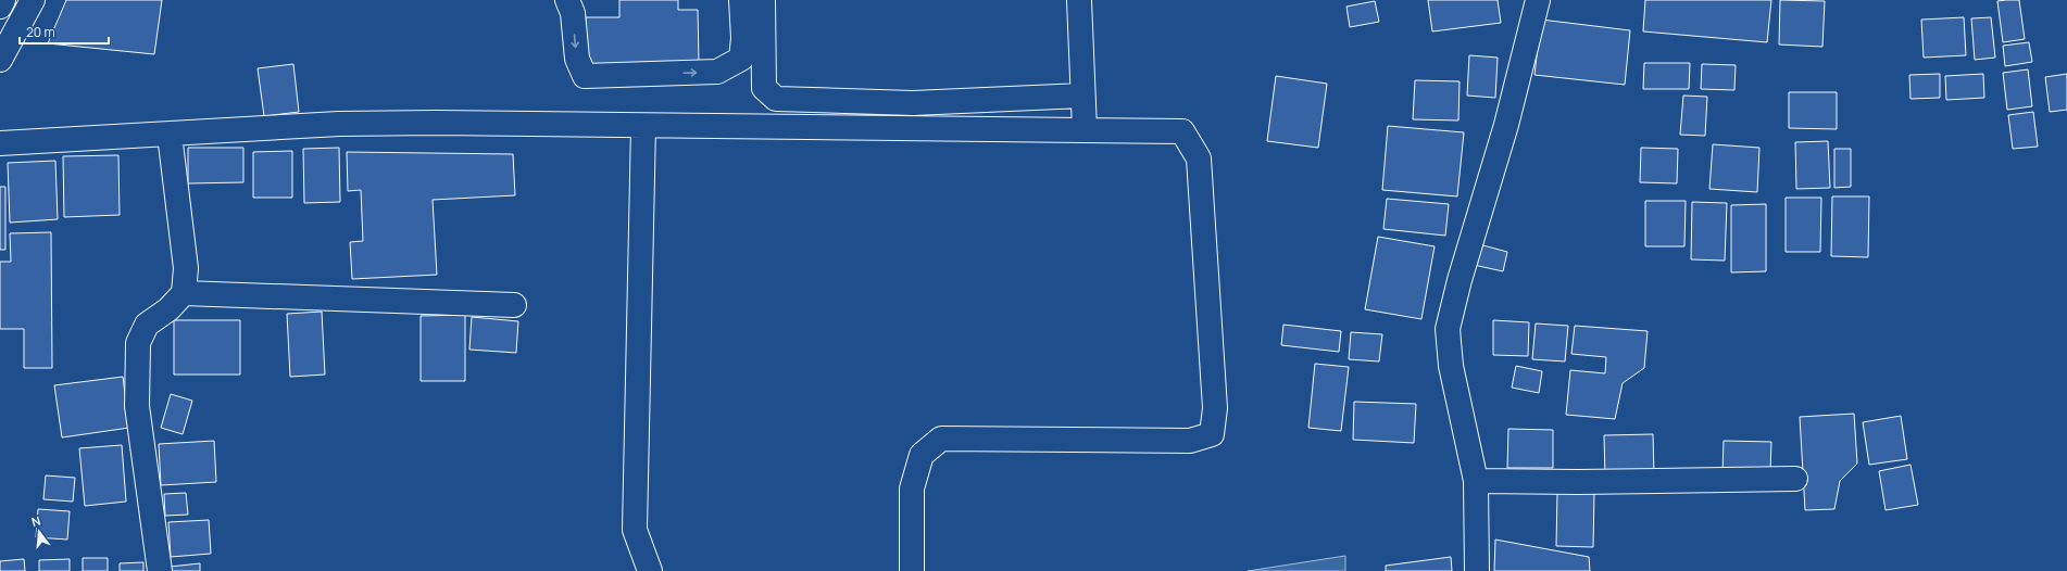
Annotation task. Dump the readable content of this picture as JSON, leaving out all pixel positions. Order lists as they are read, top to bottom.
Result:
{
  "scale_bar": "20 m",
  "north": "top"
}
